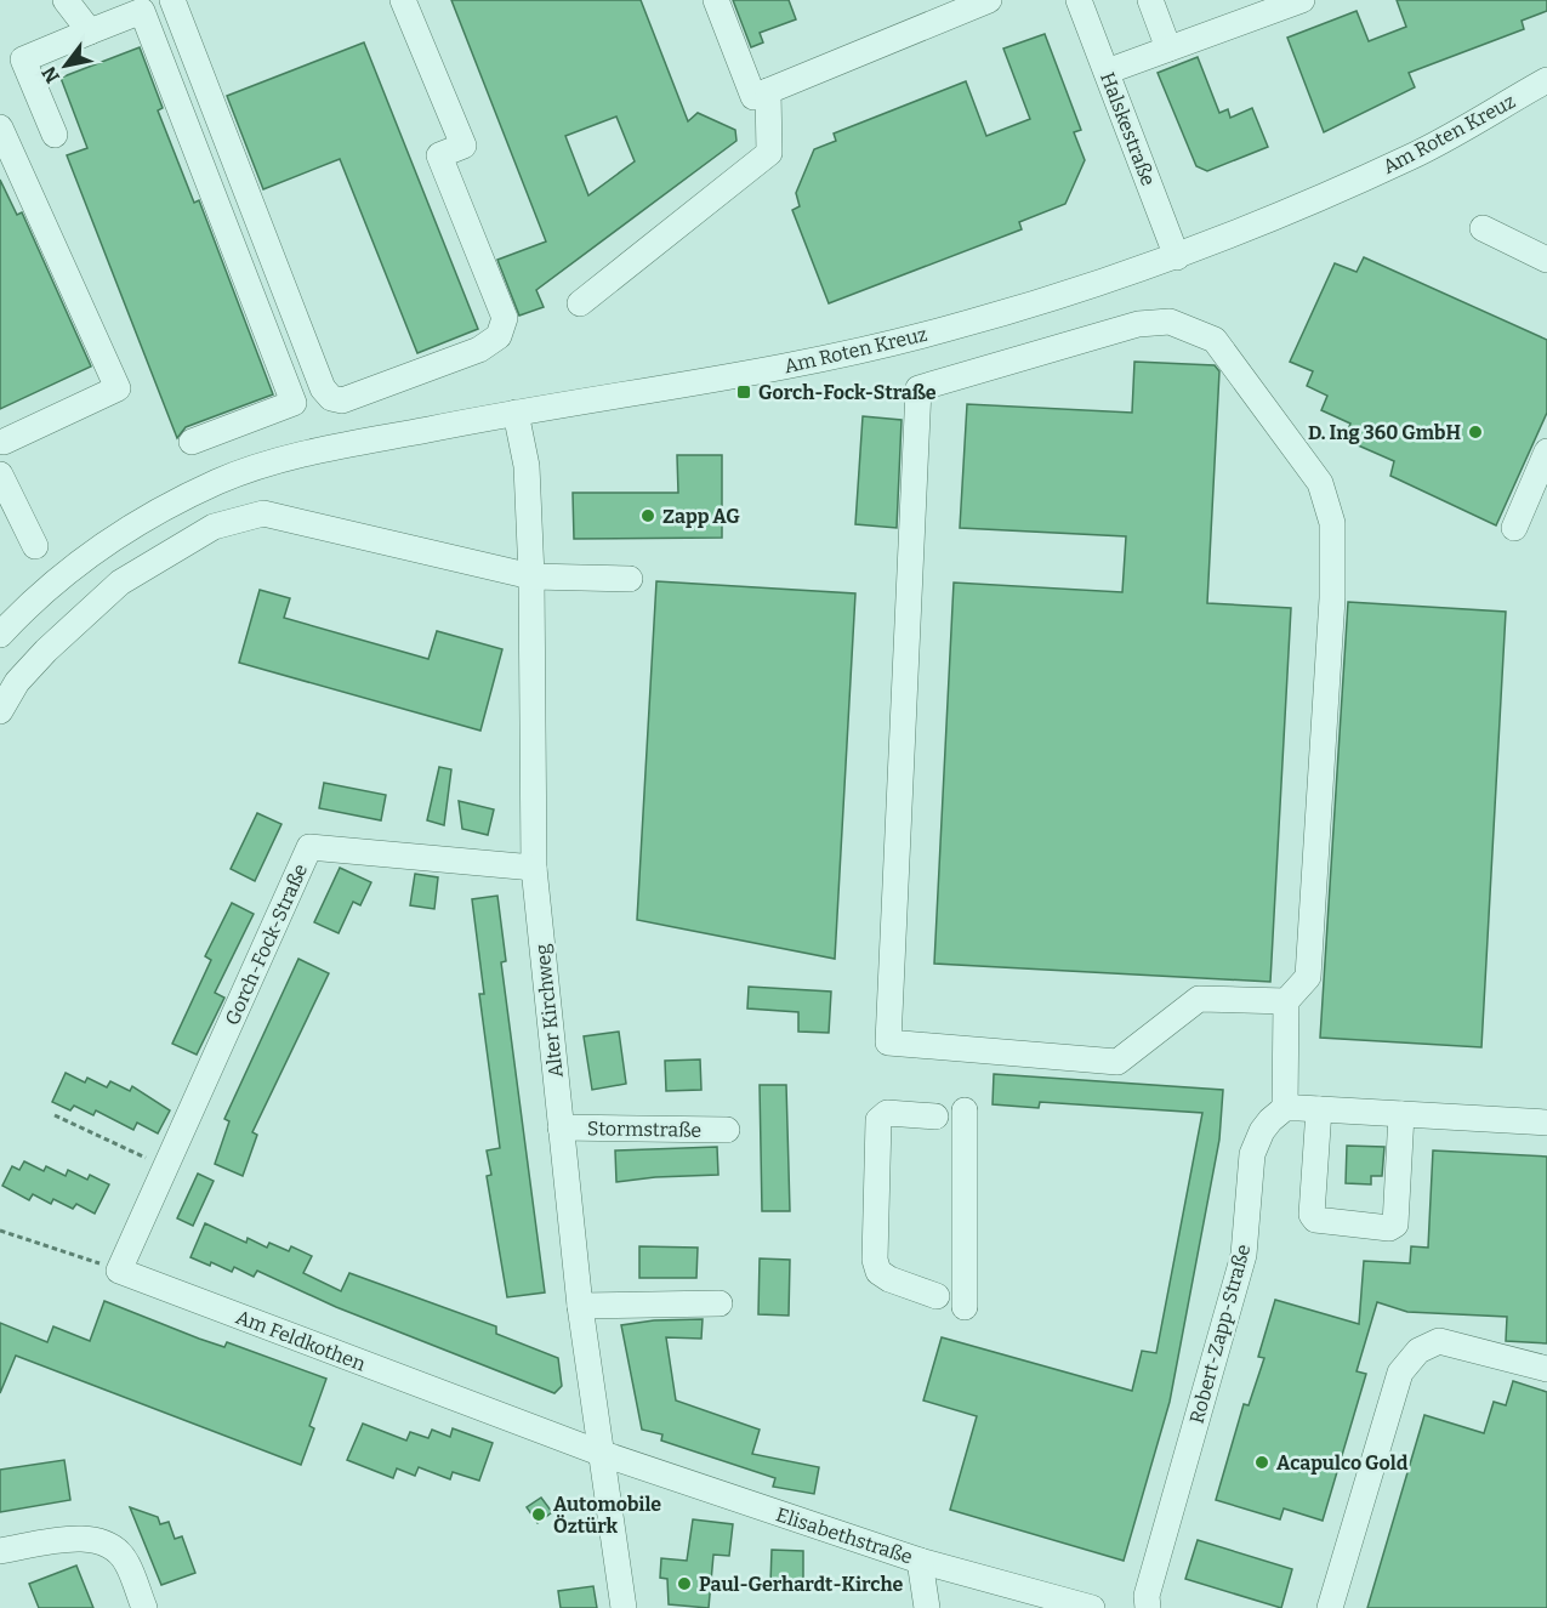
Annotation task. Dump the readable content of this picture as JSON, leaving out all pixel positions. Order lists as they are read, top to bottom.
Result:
{
  "streets": {
    "street": [
      "Halskestraße",
      "Am Roten Kreuz",
      "Gorch-Fock-Straße",
      "Alter Kirchweg",
      "Stormstraße",
      "Robert-Zapp-Straße",
      "Am Feldkothen",
      "Elisabethstraße"
    ]
  },
  "crossings": [
    ["Halskestraße", "Am Roten Kreuz"],
    ["Am Roten Kreuz", "Alter Kirchweg"],
    ["Gorch-Fock-Straße", "Alter Kirchweg"],
    ["Gorch-Fock-Straße", "Am Feldkothen"],
    ["Alter Kirchweg", "Stormstraße"],
    ["Alter Kirchweg", "Am Feldkothen"],
    ["Alter Kirchweg", "Elisabethstraße"],
    ["Am Feldkothen", "Elisabethstraße"]
  ],
  "places": {
    "transit": ["Gorch-Fock-Straße"],
    "other": [
      "D. Ing 360 GmbH",
      "Zapp AG",
      "Acapulco Gold",
      "Automobile Öztürk",
      "Paul-Gerhardt-Kirche"
    ]
  },
  "north": "bottom left"
}
